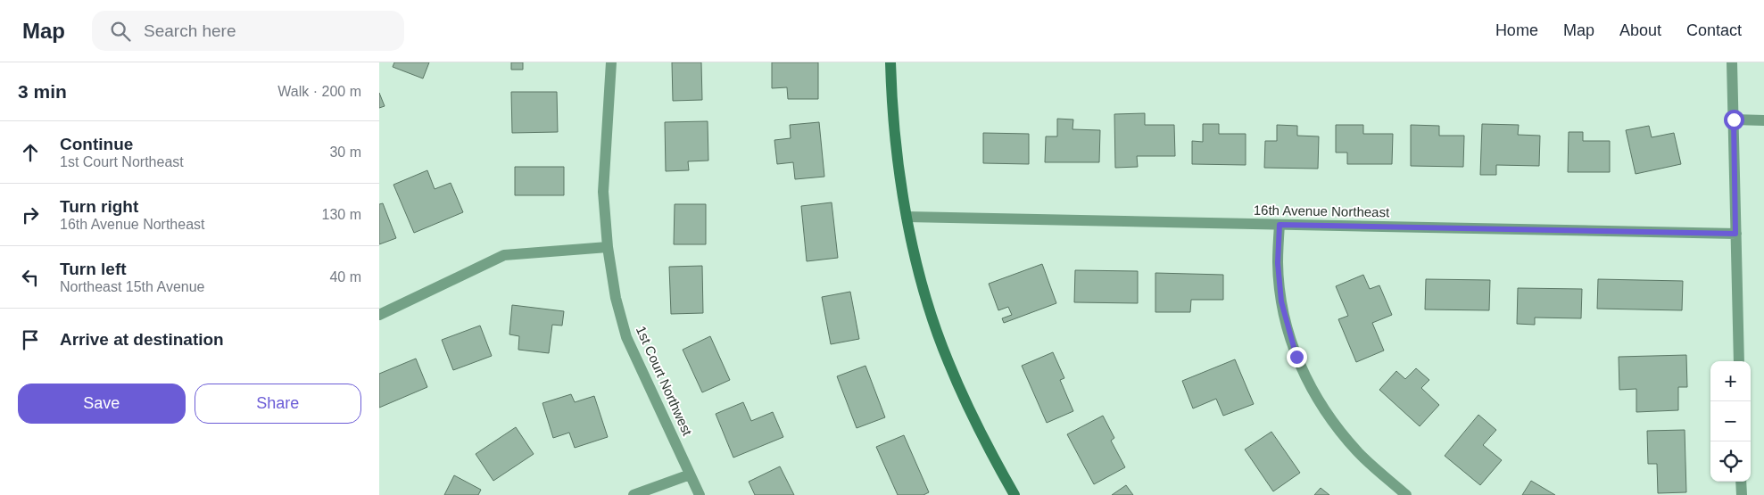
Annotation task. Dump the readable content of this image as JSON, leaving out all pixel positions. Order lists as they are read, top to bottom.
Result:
{
  "streets": {
    "street": ["16th Avenue Northeast", "1st Court Northwest"]
  },
  "page": {
    "header": "Map",
    "search": "Search here",
    "nav": [
      "Home",
      "Map",
      "About",
      "Contact"
    ],
    "heading": ["3 min", "Walk · 200 m"],
    "list": [
      ["Continue", "1st Court Northeast", "30 m"],
      ["Turn right", "16th Avenue Northeast", "130 m"],
      ["Turn left", "Northeast 15th Avenue", "40 m"],
      "Arrive at destination"
    ],
    "map_buttons": ["+", "−"],
    "buttons": ["Save", "Share"]
  }
}
